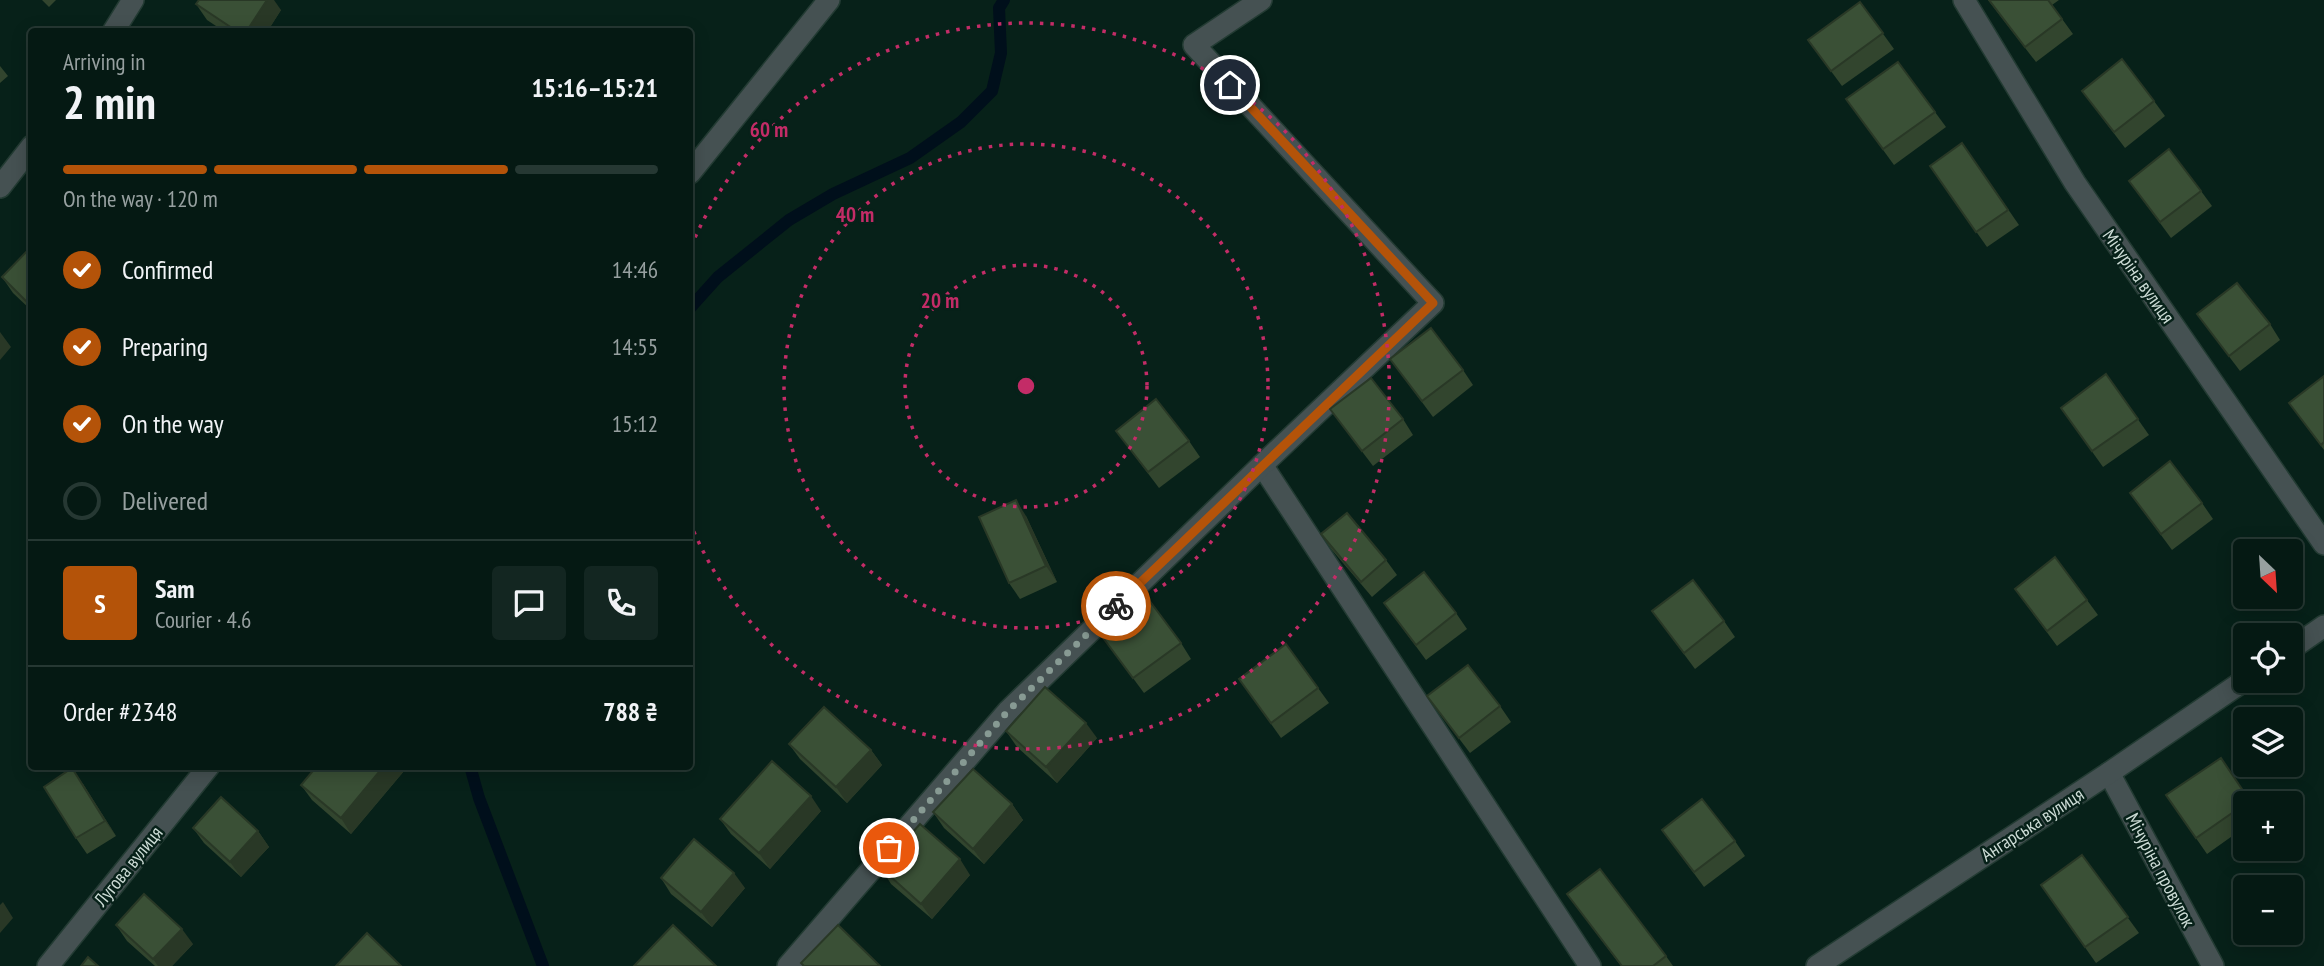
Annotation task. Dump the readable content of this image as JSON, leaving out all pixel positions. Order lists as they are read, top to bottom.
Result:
{
  "streets": {
    "street": [
      "Мічуріна вулиця",
      "Ангарська вулиця",
      "Лугова вулиця",
      "Мічуріна провулок"
    ]
  },
  "crossings": [
    ["Ангарська вулиця", "Мічуріна провулок"]
  ],
  "north": "bottom right",
  "page": {
    "heading": ["2 min", "Arriving in", "15:16–15:21"],
    "panel": [
      "Sam",
      "Courier · 4.6",
      "Order #2348",
      "788 ₴"
    ],
    "bar": "On the way · 120 m",
    "list": [
      ["Confirmed", "14:46"],
      ["Preparing", "14:55"],
      ["On the way", "15:12"],
      "Delivered"
    ],
    "map_buttons": ["+", "−"],
    "round": "S"
  },
  "rings": ["60 m", "40 m", "20 m"]
}
